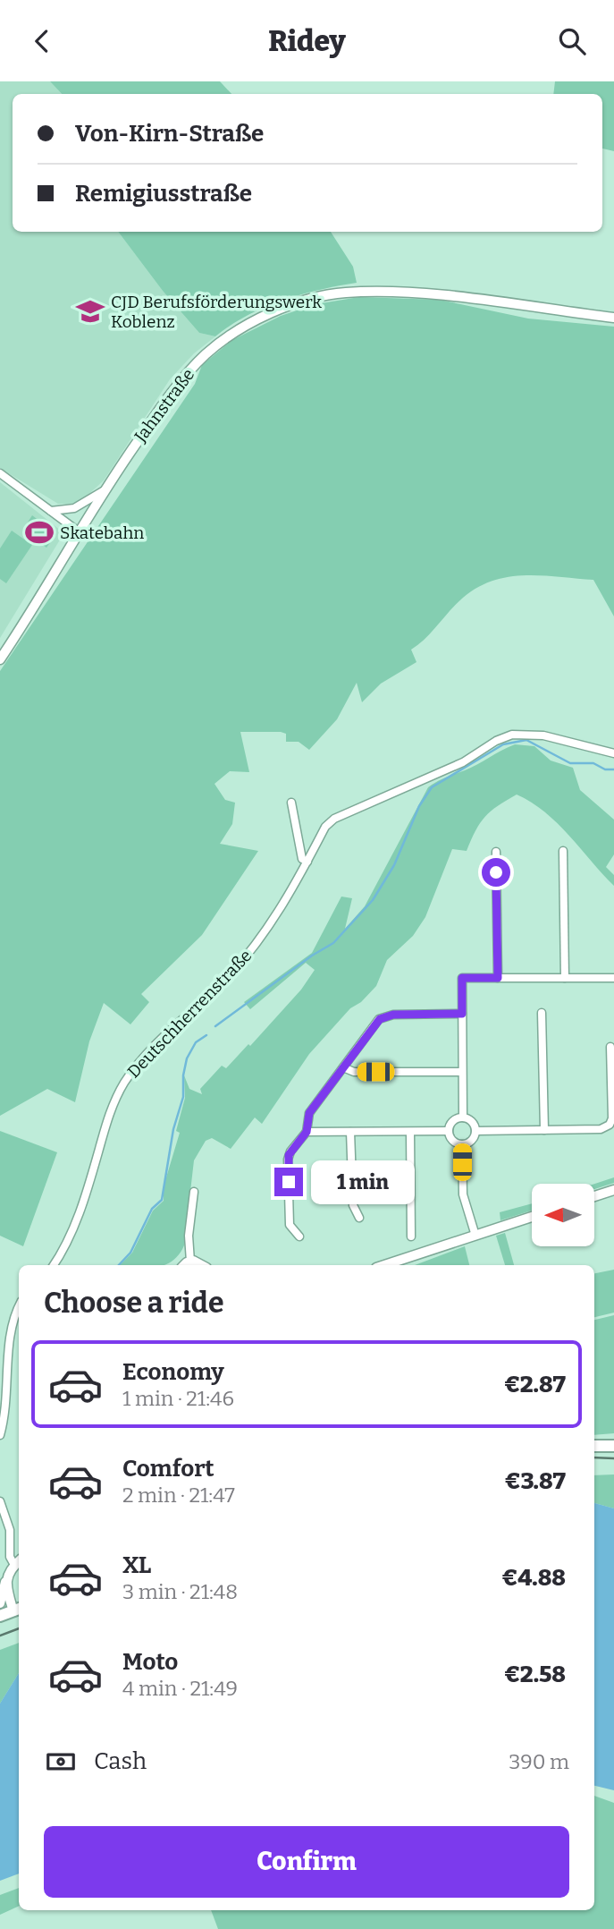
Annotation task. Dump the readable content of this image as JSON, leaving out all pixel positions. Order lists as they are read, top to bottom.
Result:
{
  "streets": {
    "street": ["Jahnstraße", "Deutschherrenstraße"]
  },
  "places": {
    "school or university": ["CJD Berufsförderungswerk Koblenz"],
    "sports": ["Skatebahn"]
  },
  "north": "left",
  "page": {
    "header": "Ridey",
    "banner": ["Von-Kirn-Straße", "Remigiusstraße"],
    "bubble": "1 min",
    "heading": "Choose a ride",
    "list": [
      {
        "name": "Economy",
        "note": "1 min · 21:46",
        "value": "€2.87"
      },
      {
        "name": "Comfort",
        "note": "2 min · 21:47",
        "value": "€3.87"
      },
      {
        "name": "XL",
        "note": "3 min · 21:48",
        "value": "€4.88"
      },
      {
        "name": "Moto",
        "note": "4 min · 21:49",
        "value": "€2.58"
      }
    ],
    "pay": ["Cash", "390 m"],
    "buttons": "Confirm"
  }
}
